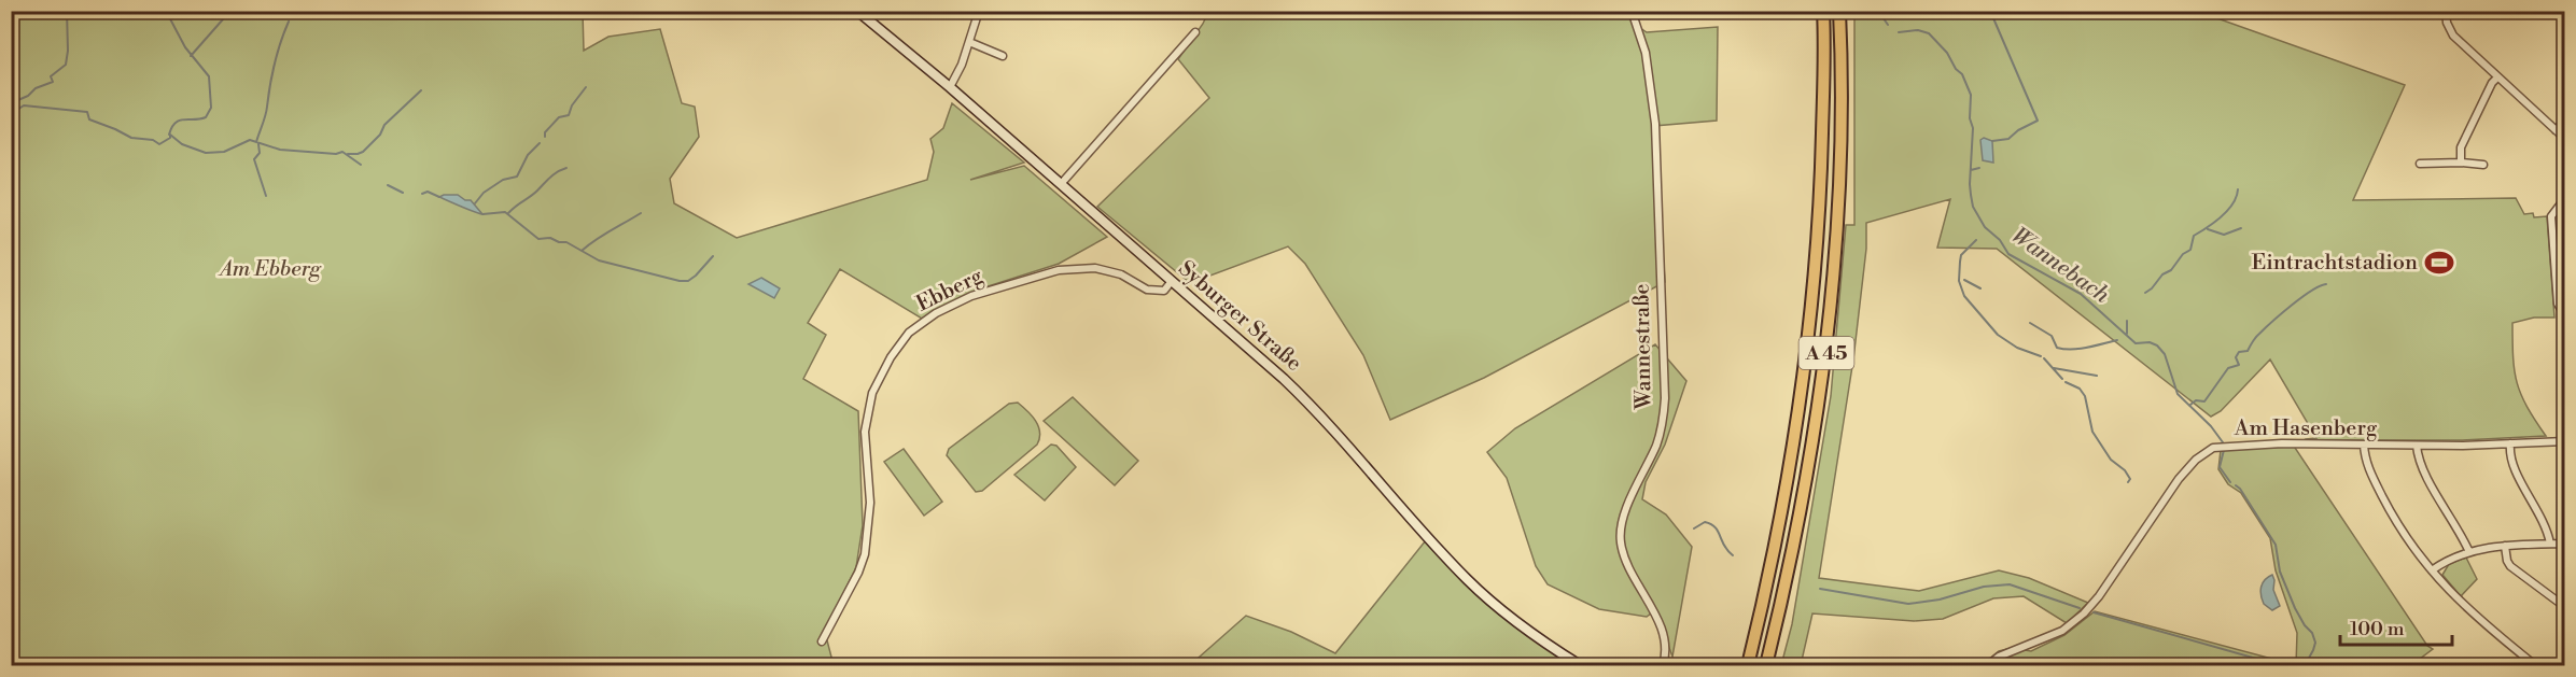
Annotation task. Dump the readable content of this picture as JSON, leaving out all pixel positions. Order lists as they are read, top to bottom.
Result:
{
  "streets": {
    "highway": ["A 45"],
    "street": [
      "Ebberg",
      "Syburger Straße",
      "Wannestraße",
      "Am Hasenberg"
    ]
  },
  "crossings": [
    ["Ebberg", "Syburger Straße"]
  ],
  "water": ["Wannebach"],
  "parks": ["Am Ebberg"],
  "places": {
    "sports": ["Eintrachtstadion"]
  },
  "scale_bar": "100 m"
}
